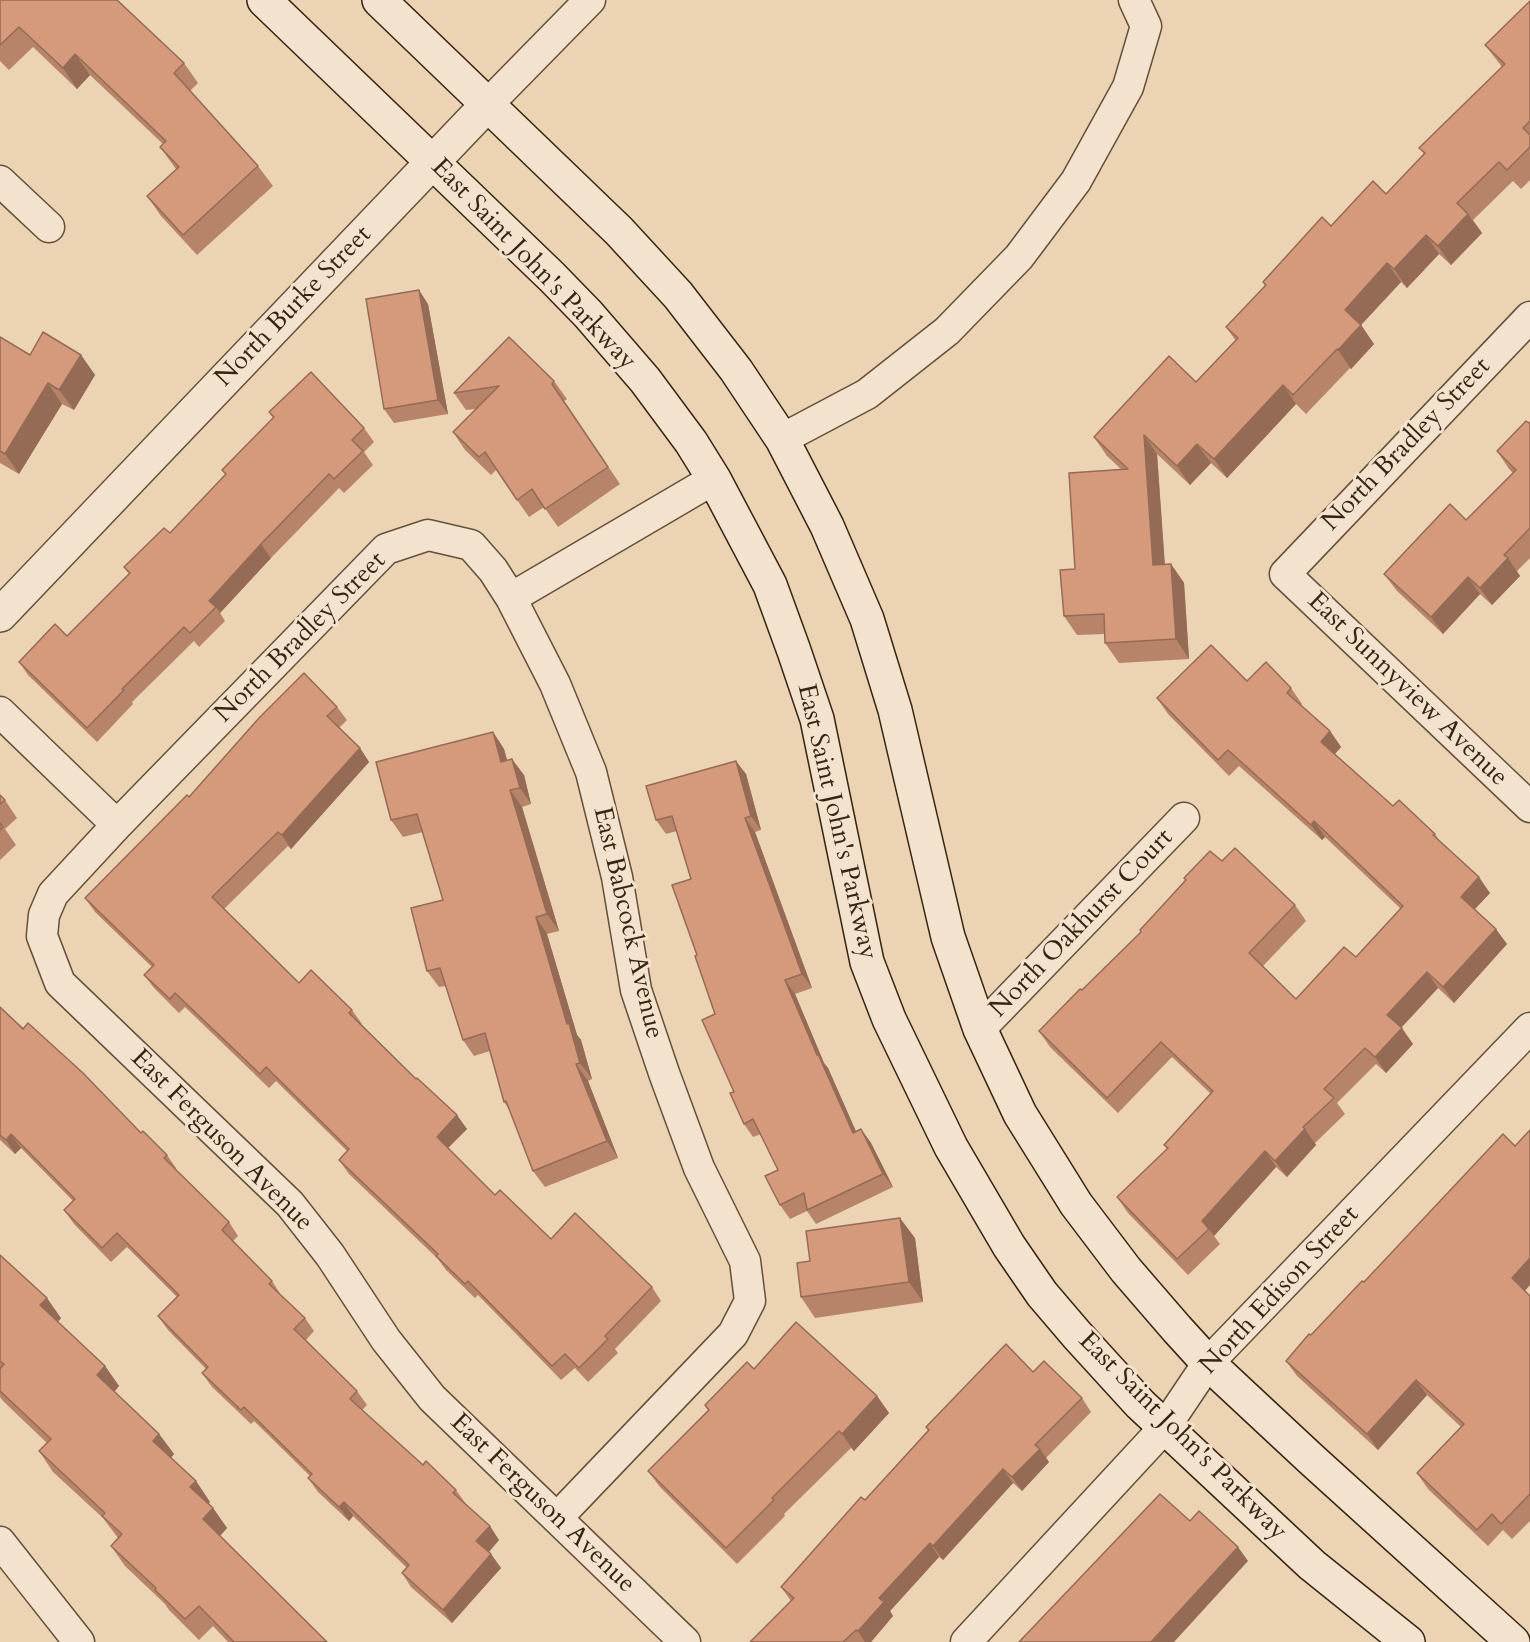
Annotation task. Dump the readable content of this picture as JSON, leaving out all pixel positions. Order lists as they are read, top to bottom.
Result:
{
  "streets": {
    "main road": ["East Saint John's Parkway", "North Burke Street"],
    "street": [
      "North Bradley Street",
      "East Sunnyview Avenue",
      "East Babcock Avenue",
      "North Oakhurst Court",
      "East Ferguson Avenue",
      "North Edison Street"
    ]
  },
  "crossings": [
    ["East Saint John's Parkway", "North Burke Street"],
    ["East Saint John's Parkway", "North Edison Street"],
    ["North Bradley Street", "East Sunnyview Avenue"],
    ["North Bradley Street", "East Babcock Avenue"],
    ["North Bradley Street", "East Ferguson Avenue"],
    ["East Babcock Avenue", "East Ferguson Avenue"]
  ]
}
